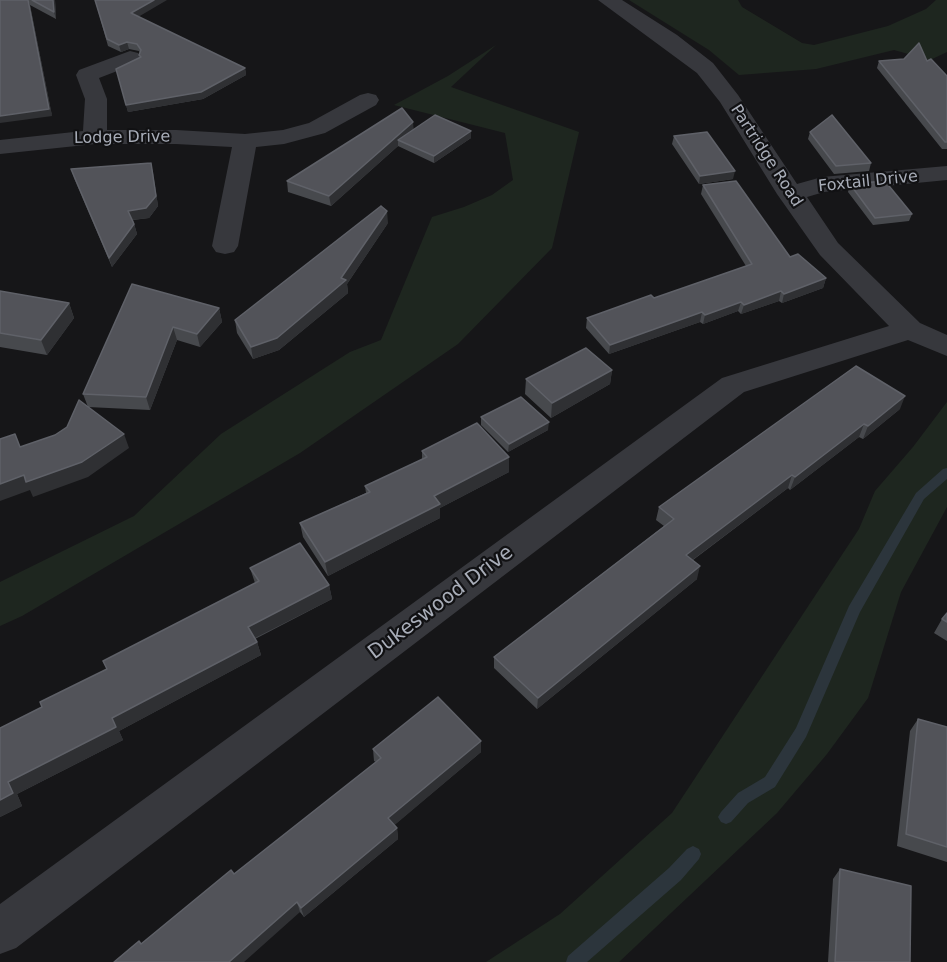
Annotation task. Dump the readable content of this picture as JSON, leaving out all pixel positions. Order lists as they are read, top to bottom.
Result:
{
  "streets": {
    "street": [
      "Lodge Drive",
      "Partridge Road",
      "Foxtail Drive",
      "Dukeswood Drive"
    ]
  },
  "crossings": [
    ["Partridge Road", "Foxtail Drive"],
    ["Partridge Road", "Dukeswood Drive"]
  ]
}
